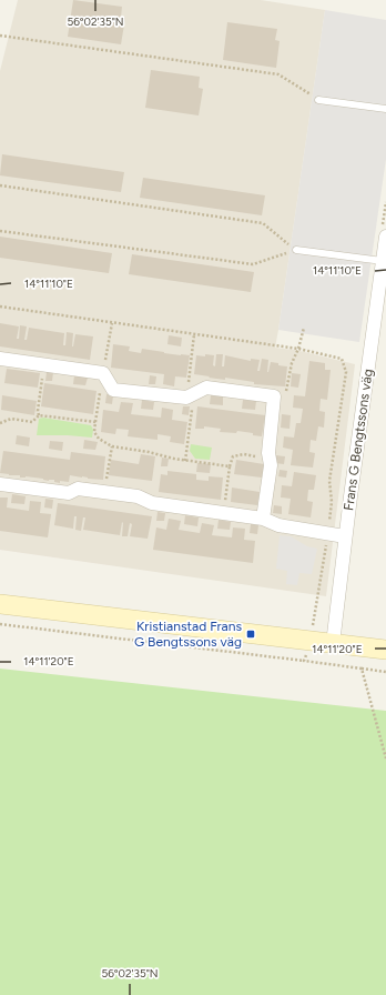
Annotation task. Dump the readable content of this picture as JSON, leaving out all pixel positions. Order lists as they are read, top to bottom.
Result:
{
  "streets": {
    "street": ["Frans G Bengtssons väg"]
  },
  "places": {
    "transit": ["Kristianstad Frans G Bengtssons väg"]
  },
  "coordinates": ["56°02'35\"N", "14°11'10\"E", "14°11'20\"E"]
}
